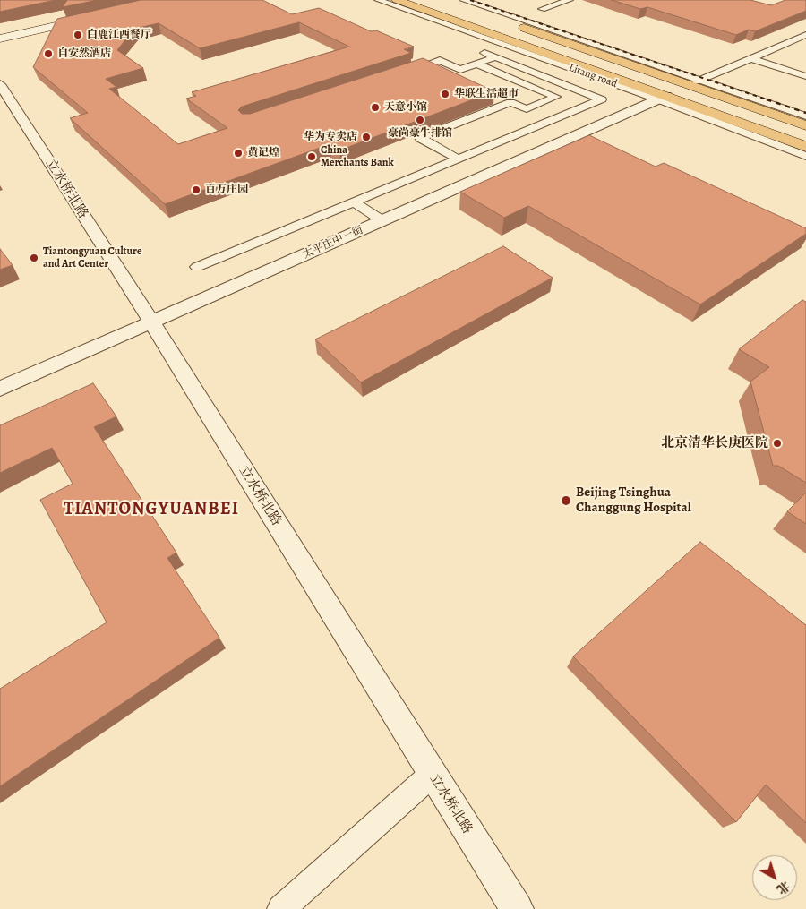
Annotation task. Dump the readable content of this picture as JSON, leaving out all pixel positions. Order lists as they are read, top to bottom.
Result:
{
  "streets": {
    "main road": ["Litang road"],
    "street": ["立水桥北路", "太平庄中一街"]
  },
  "crossings": [
    ["Litang road", "太平庄中一街"],
    ["立水桥北路", "太平庄中一街"]
  ],
  "districts": ["TIANTONGYUANBEI"],
  "places": [
    "白鹿江西餐厅",
    "自安然酒店",
    "华联生活超市",
    "天意小馆",
    "豪尚豪牛排馆",
    "华为专卖店",
    "黄记煌",
    "China Merchants Bank",
    "百万庄园",
    "Tiantongyuan Culture and Art Center",
    "北京清华长庚医院",
    "Beijing Tsinghua Changgung Hospital"
  ],
  "north": "bottom right"
}
